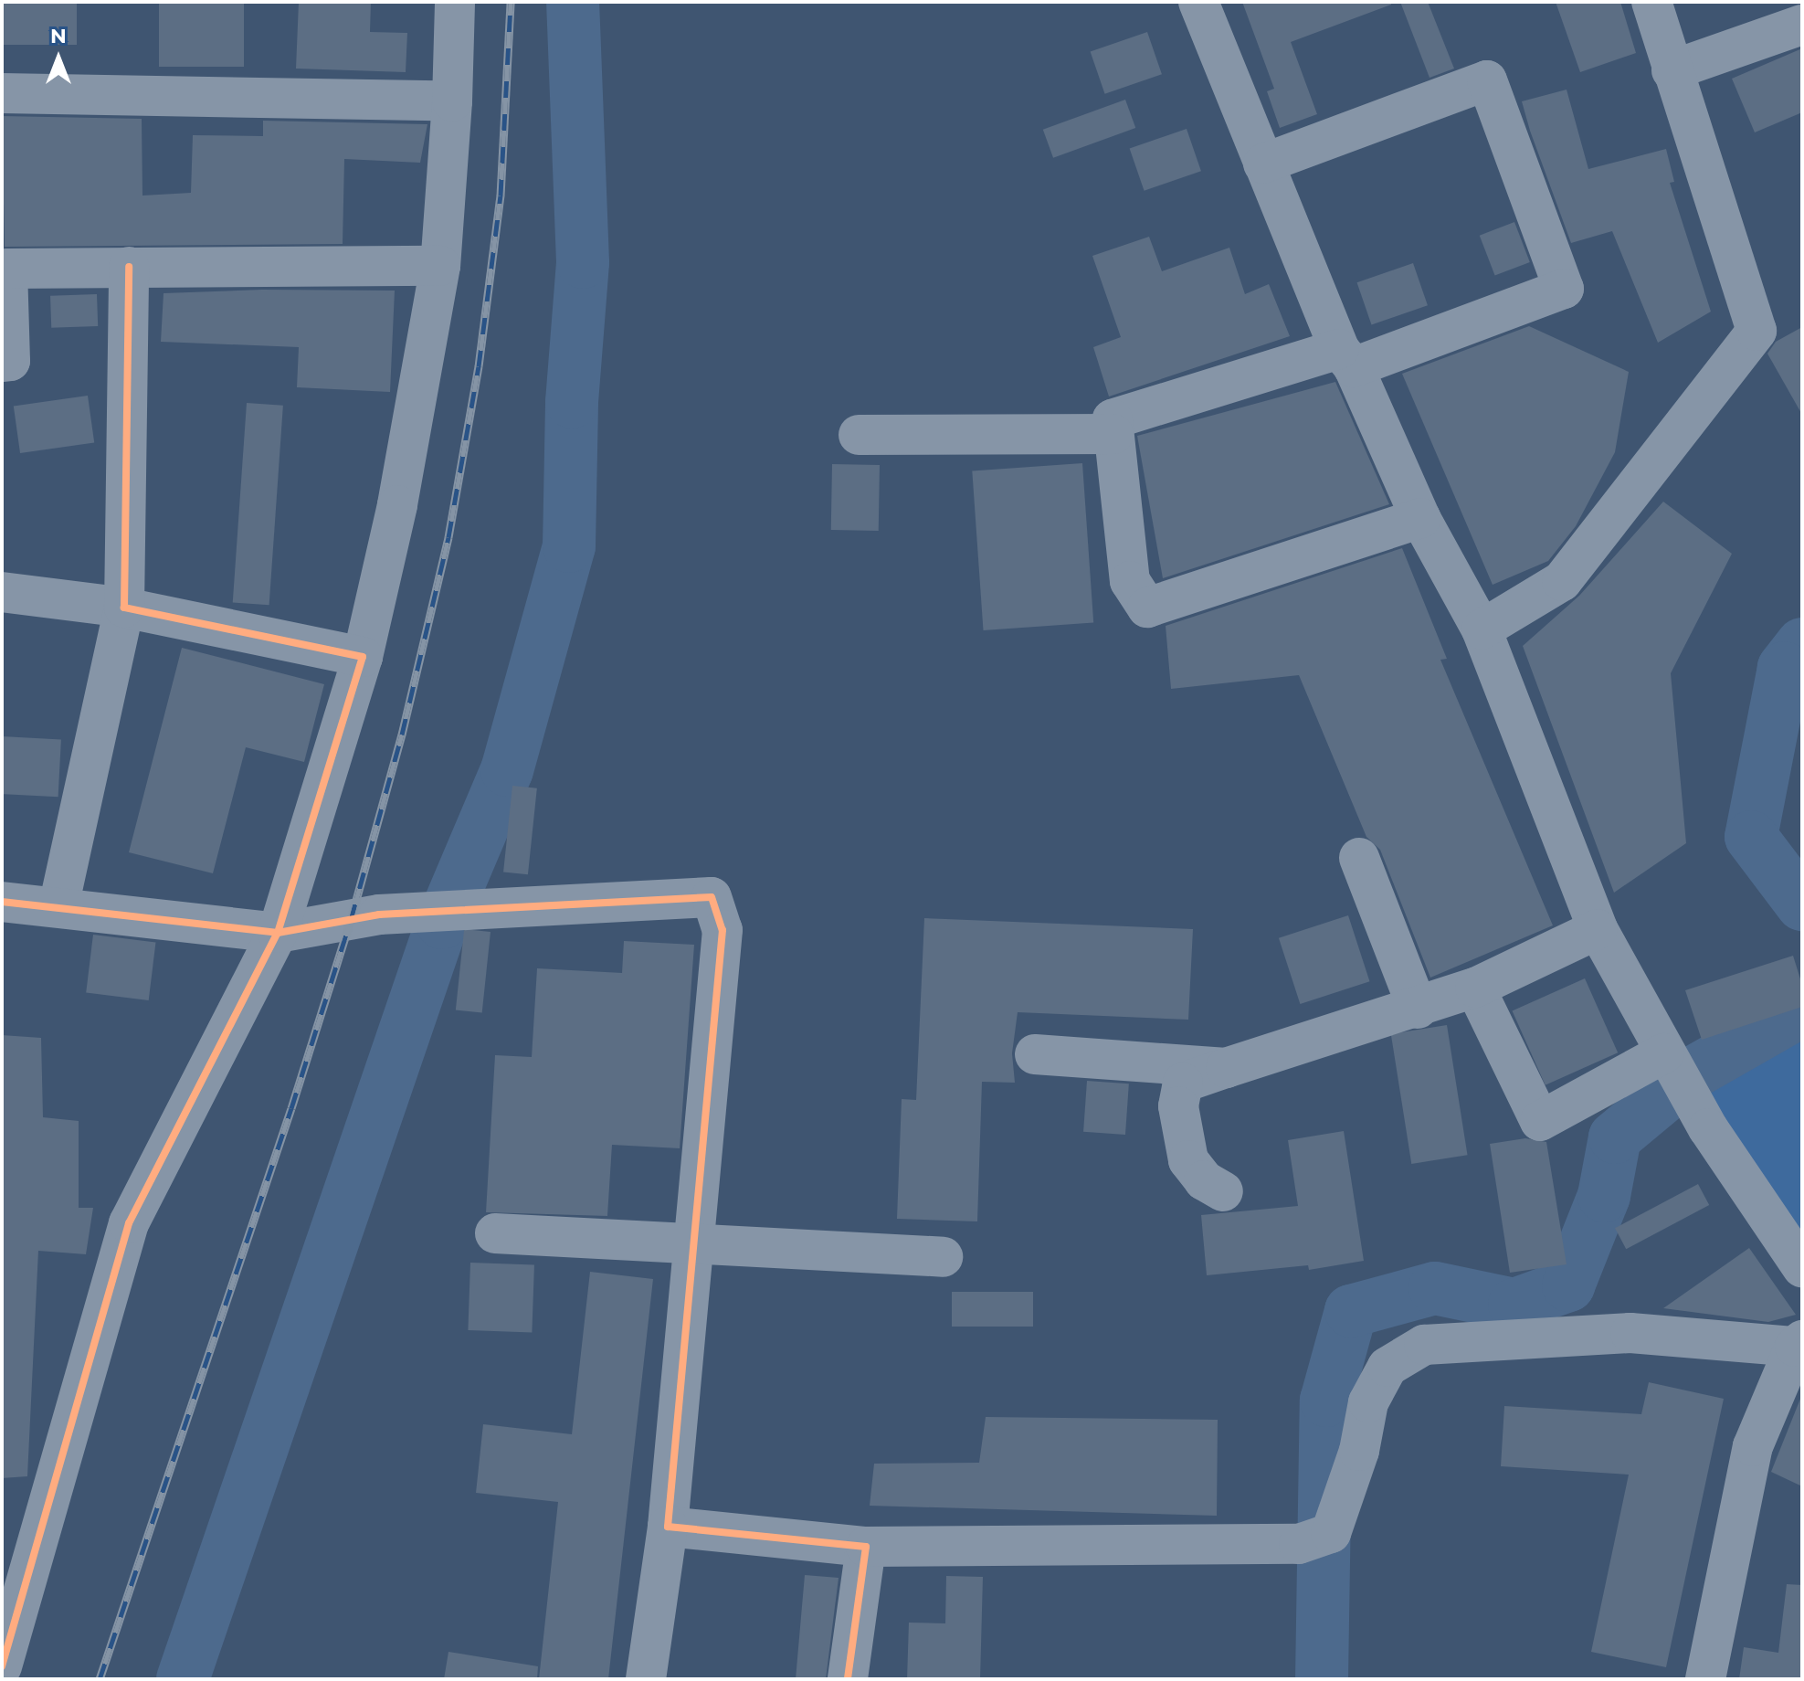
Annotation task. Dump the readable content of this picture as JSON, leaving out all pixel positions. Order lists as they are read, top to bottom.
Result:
{
  "north": "top"
}
